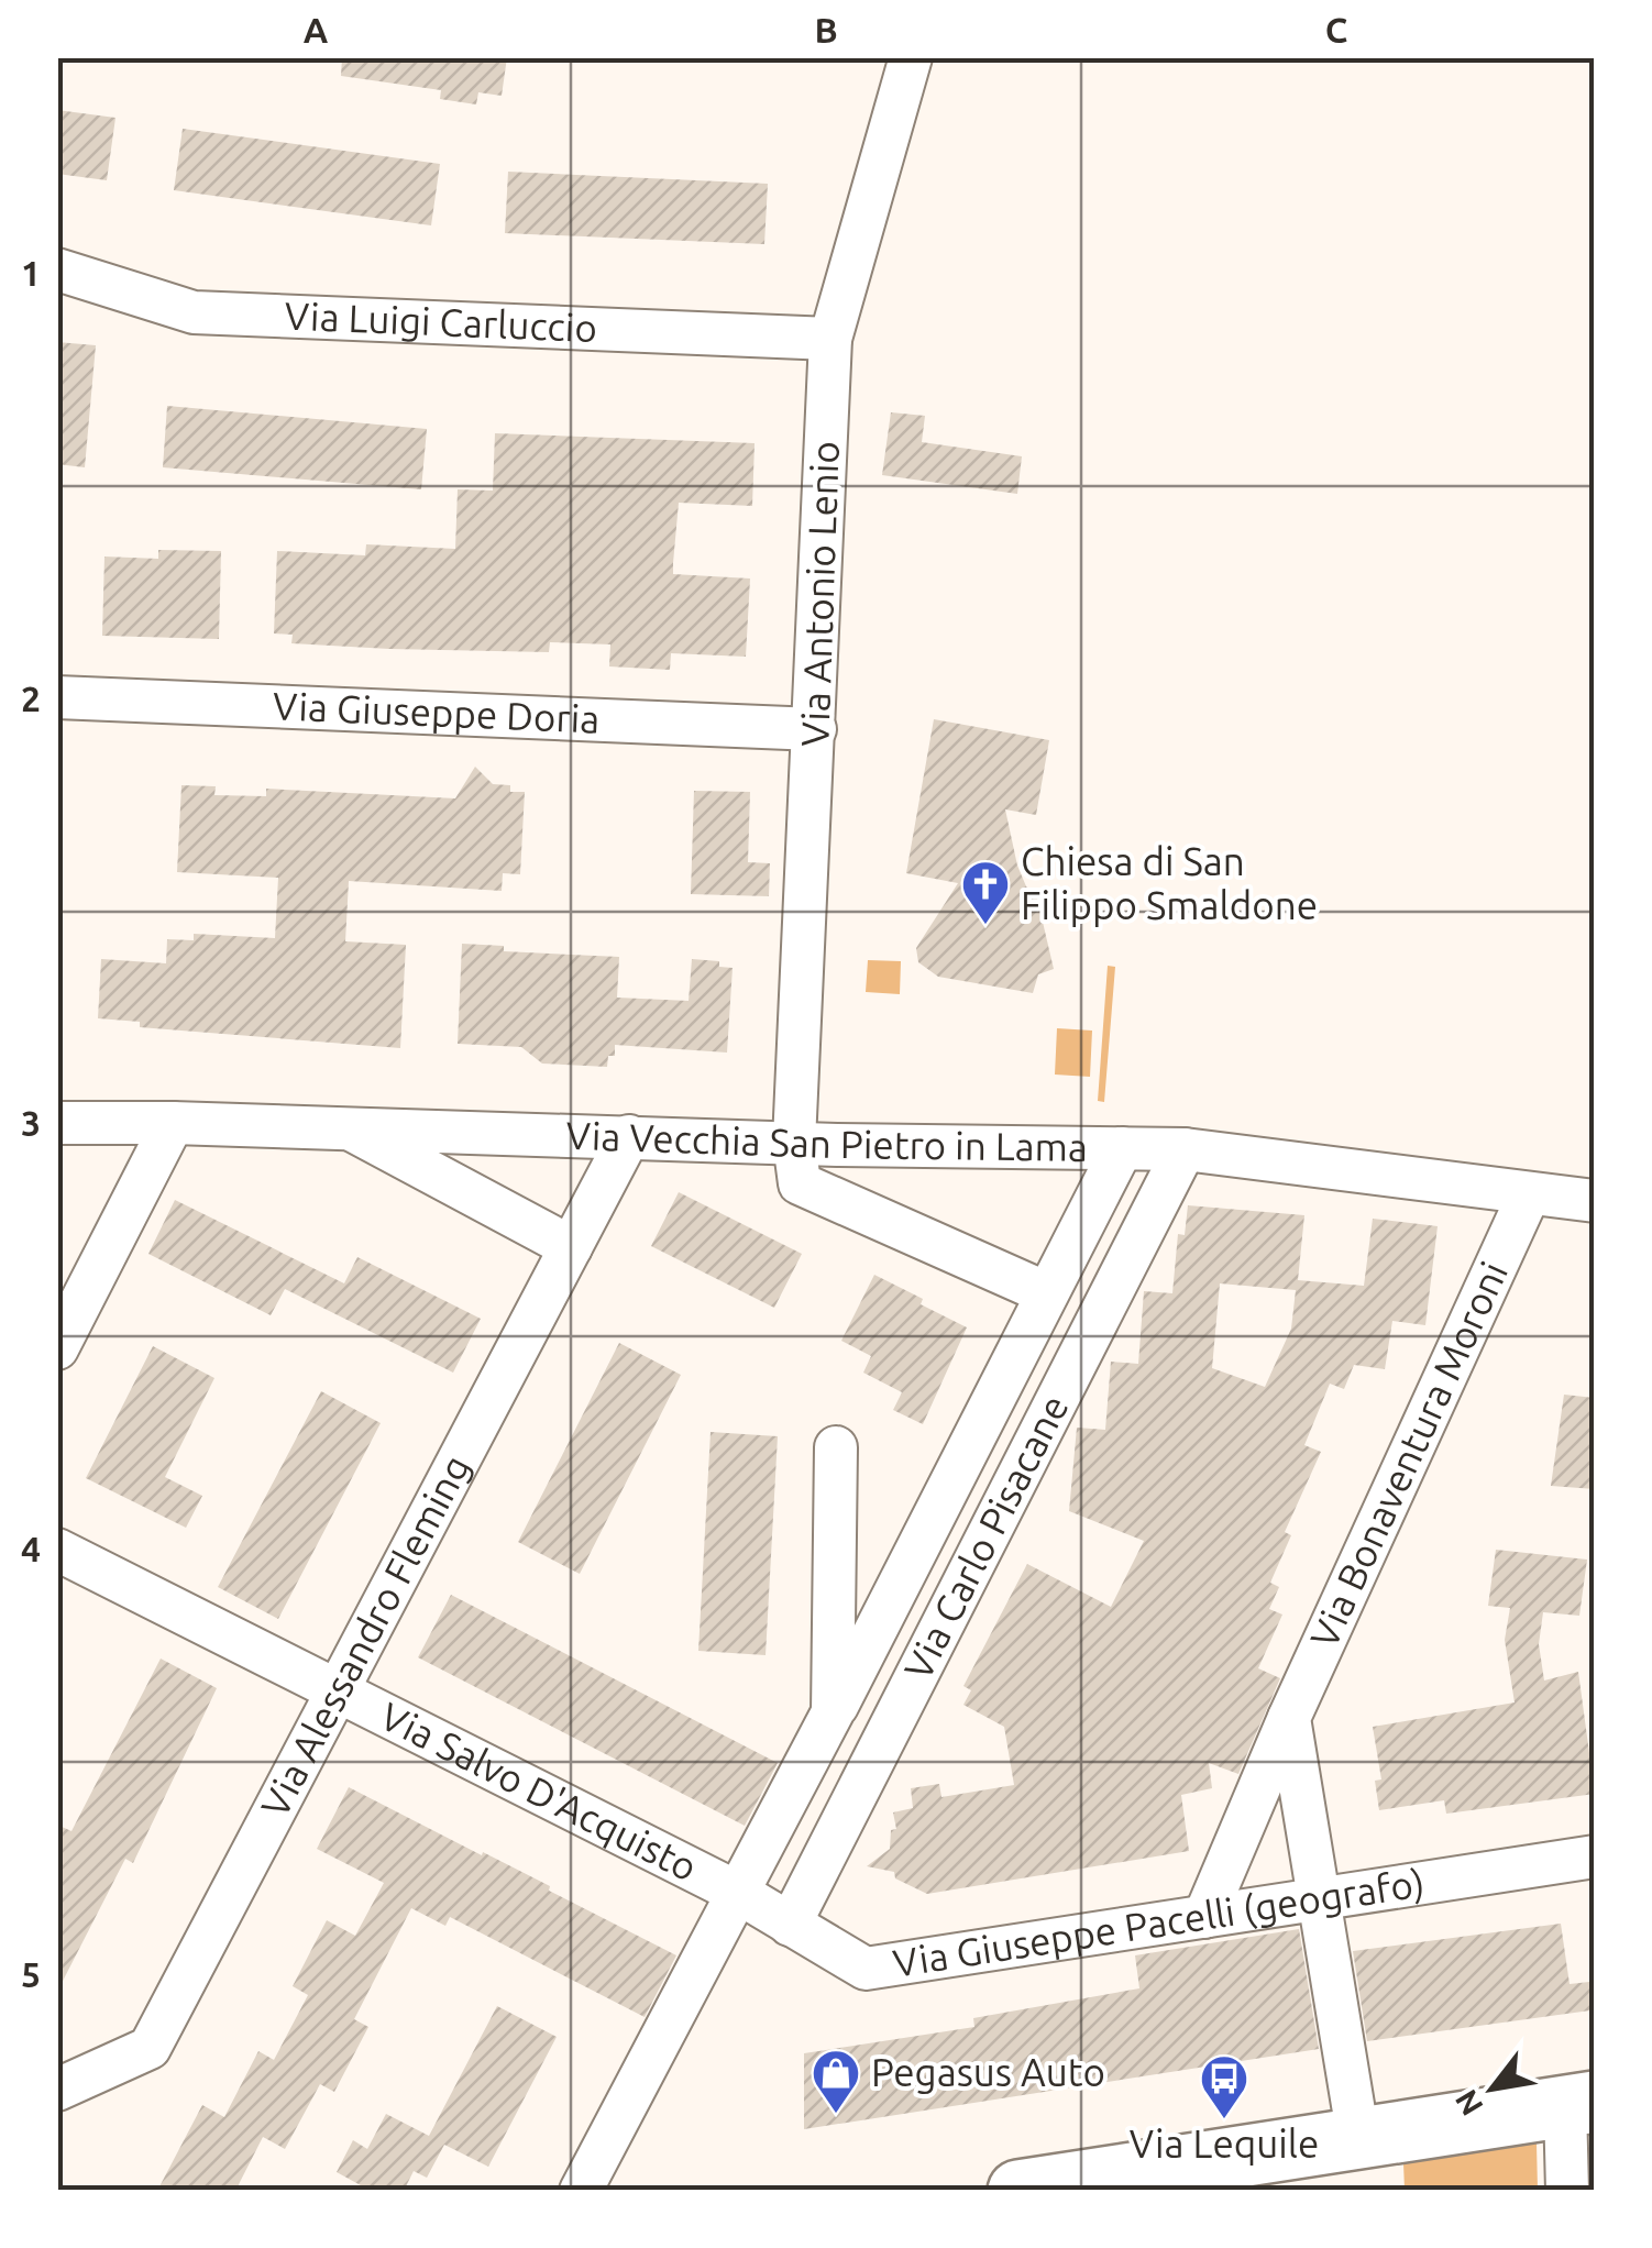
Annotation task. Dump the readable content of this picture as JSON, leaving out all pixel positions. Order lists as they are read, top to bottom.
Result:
{
  "streets": {
    "street": [
      "Via Luigi Carluccio",
      "Via Antonio Lenio",
      "Via Giuseppe Doria",
      "Via Vecchia San Pietro in Lama",
      "Via Bonaventura Moroni",
      "Via Carlo Pisacane",
      "Via Alessandro Fleming",
      "Via Salvo D'Acquisto",
      "Via Giuseppe Pacelli (geografo)"
    ]
  },
  "crossings": [
    ["Via Luigi Carluccio", "Via Antonio Lenio"],
    ["Via Antonio Lenio", "Via Giuseppe Doria"],
    ["Via Antonio Lenio", "Via Vecchia San Pietro in Lama"],
    ["Via Vecchia San Pietro in Lama", "Via Bonaventura Moroni"],
    ["Via Vecchia San Pietro in Lama", "Via Carlo Pisacane"],
    ["Via Vecchia San Pietro in Lama", "Via Alessandro Fleming"],
    ["Via Bonaventura Moroni", "Via Giuseppe Pacelli (geografo)"],
    ["Via Carlo Pisacane", "Via Salvo D'Acquisto"],
    ["Via Carlo Pisacane", "Via Giuseppe Pacelli (geografo)"],
    ["Via Alessandro Fleming", "Via Salvo D'Acquisto"],
    ["Via Salvo D'Acquisto", "Via Giuseppe Pacelli (geografo)"]
  ],
  "places": {
    "church": ["Chiesa di San Filippo Smaldone"],
    "shop": ["Pegasus Auto"],
    "bus stop": ["Via Lequile"]
  },
  "north": "bottom left",
  "grid": {
    "columns": ["A", "B", "C"],
    "rows": [
      "1",
      "2",
      "3",
      "4",
      "5"
    ]
  }
}
